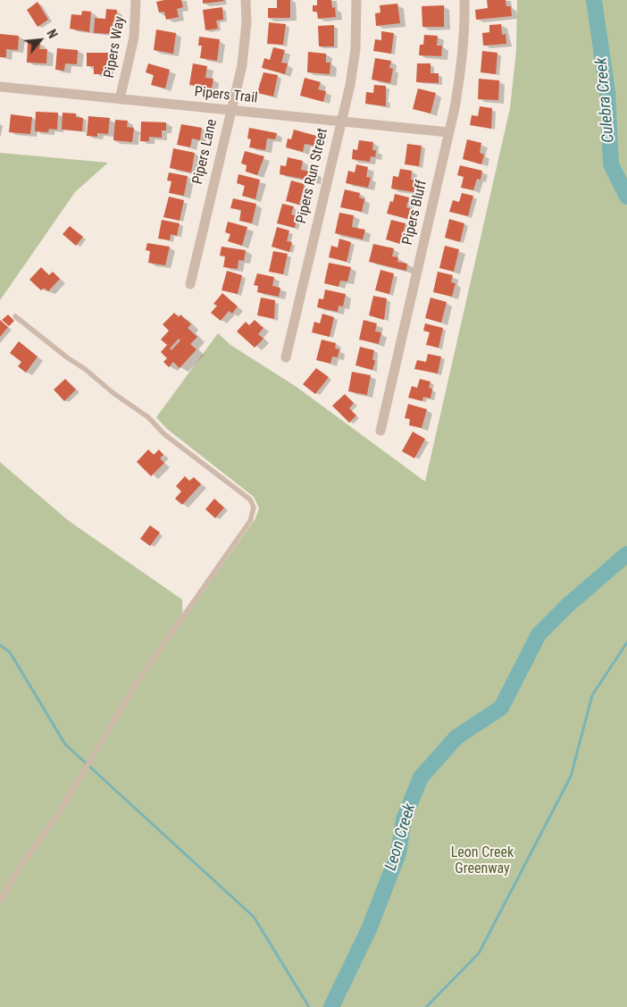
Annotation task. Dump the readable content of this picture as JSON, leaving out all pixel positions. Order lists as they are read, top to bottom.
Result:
{
  "streets": {
    "street": [
      "Pipers Way",
      "Pipers Trail",
      "Pipers Lane",
      "Pipers Run Street",
      "Pipers Bluff"
    ]
  },
  "crossings": [
    ["Pipers Way", "Pipers Trail"],
    ["Pipers Trail", "Pipers Lane"],
    ["Pipers Trail", "Pipers Run Street"],
    ["Pipers Trail", "Pipers Bluff"]
  ],
  "water": ["Culebra Creek", "Leon Creek"],
  "parks": ["Leon Creek Greenway"],
  "north": "top right"
}
